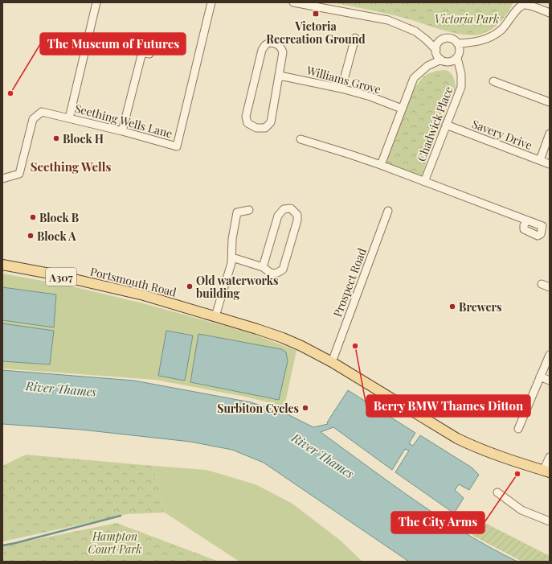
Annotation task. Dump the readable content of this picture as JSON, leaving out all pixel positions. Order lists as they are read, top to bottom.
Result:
{
  "streets": {
    "main road": ["A307", "Portsmouth Road"],
    "street": [
      "Williams Grove",
      "Seething Wells Lane",
      "Chadwick Place",
      "Savery Drive",
      "Prospect Road"
    ]
  },
  "crossings": [
    ["Chadwick Place", "Savery Drive"],
    ["Portsmouth Road", "Prospect Road"]
  ],
  "districts": ["Seething Wells"],
  "water": ["River Thames"],
  "parks": ["Victoria Park", "Hampton Court Park"],
  "places": {
    "transit": ["Victoria Recreation Ground"],
    "other": [
      "The Museum of Futures",
      "Block H",
      "Block B",
      "Block A",
      "Old waterworks building",
      "Brewers",
      "Berry BMW Thames Ditton",
      "Surbiton Cycles",
      "The City Arms"
    ]
  }
}
